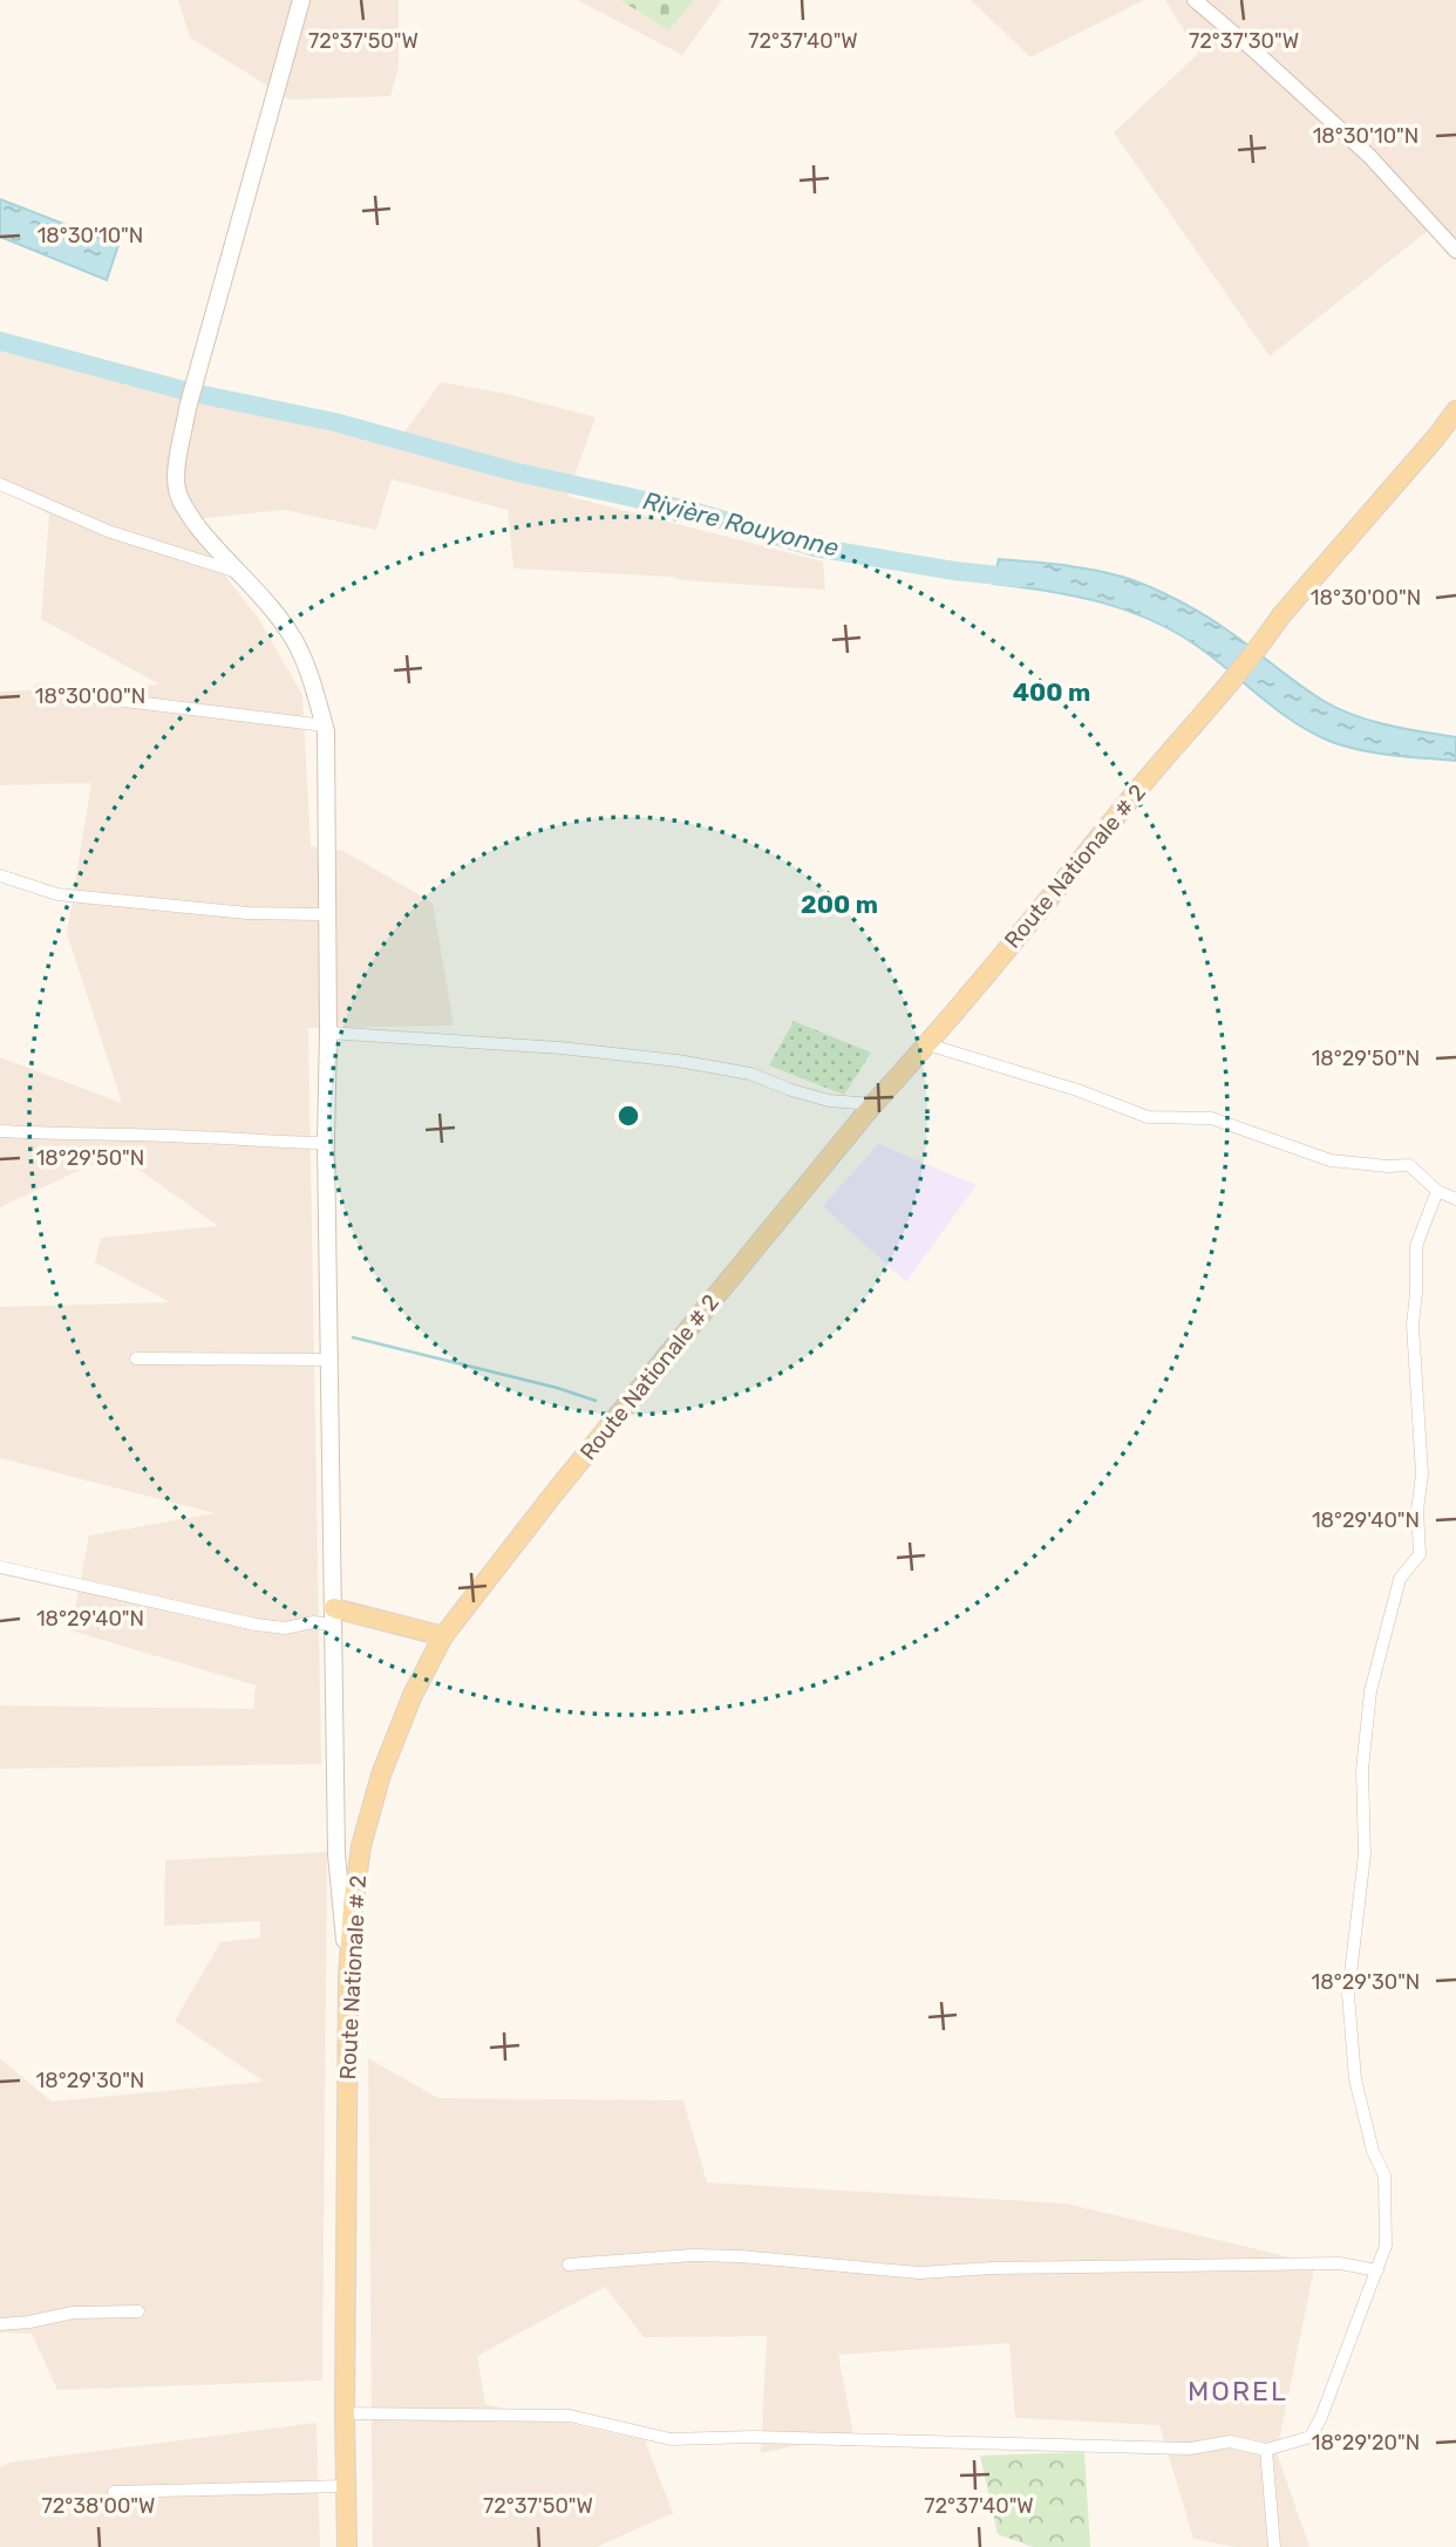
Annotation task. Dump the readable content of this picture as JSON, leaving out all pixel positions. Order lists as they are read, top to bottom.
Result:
{
  "streets": {
    "main road": ["Route Nationale # 2"]
  },
  "districts": ["MOREL"],
  "water": ["Rivière Rouyonne"],
  "coordinates": [
    "72°37'50\"W",
    "72°37'40\"W",
    "72°37'30\"W",
    "18°30'10\"N",
    "18°30'00\"N",
    "18°29'50\"N",
    "18°29'40\"N",
    "18°29'30\"N",
    "18°29'20\"N",
    "72°38'00\"W"
  ],
  "rings": ["400 m", "200 m"]
}
